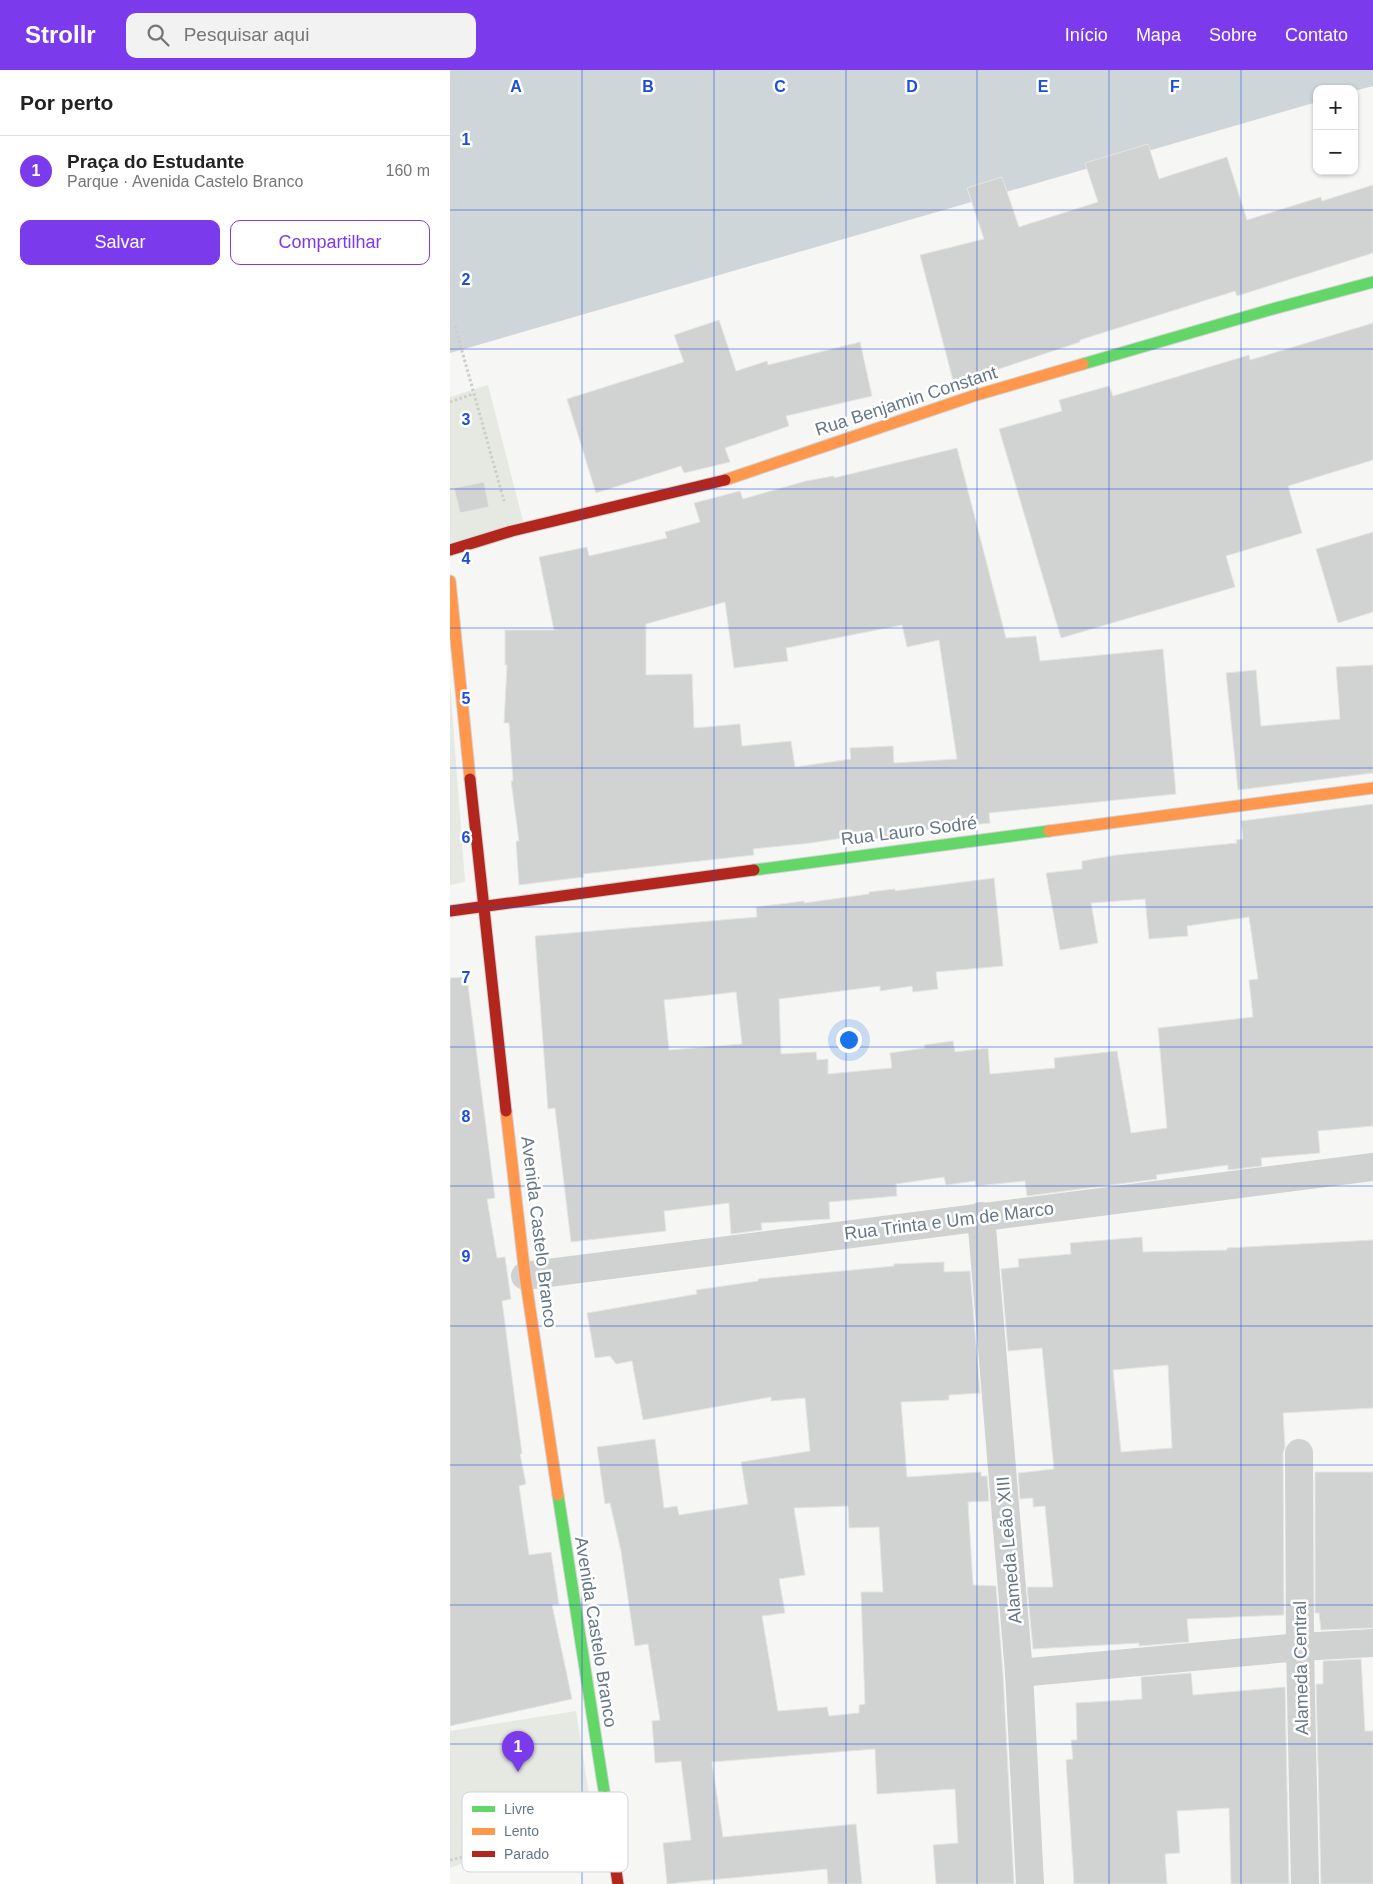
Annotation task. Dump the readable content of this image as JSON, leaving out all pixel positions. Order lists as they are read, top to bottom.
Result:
{
  "streets": {
    "street": [
      "Rua Benjamin Constant",
      "Rua Lauro Sodré",
      "Rua Trinta e Um de Marco",
      "Avenida Castelo Branco",
      "Alameda Leão XIII",
      "Alameda Central"
    ]
  },
  "crossings": [
    ["Rua Lauro Sodré", "Avenida Castelo Branco"],
    ["Rua Trinta e Um de Marco", "Avenida Castelo Branco"],
    ["Rua Trinta e Um de Marco", "Alameda Leão XIII"]
  ],
  "legend": ["Livre", "Lento", "Parado"],
  "page": {
    "header": "Strollr",
    "search": "Pesquisar aqui",
    "nav": [
      "Início",
      "Mapa",
      "Sobre",
      "Contato"
    ],
    "heading": "Por perto",
    "map_buttons": ["+", "−"],
    "list": [
      {
        "mark": "1",
        "name": "Praça do Estudante",
        "note": "Parque · Avenida Castelo Branco",
        "value": "160 m"
      }
    ],
    "buttons": ["Salvar", "Compartilhar"],
    "pins": "1"
  },
  "grid": {
    "columns": [
      "A",
      "B",
      "C",
      "D",
      "E",
      "F"
    ],
    "rows": [
      "1",
      "2",
      "3",
      "4",
      "5",
      "6",
      "7",
      "8",
      "9"
    ]
  }
}
